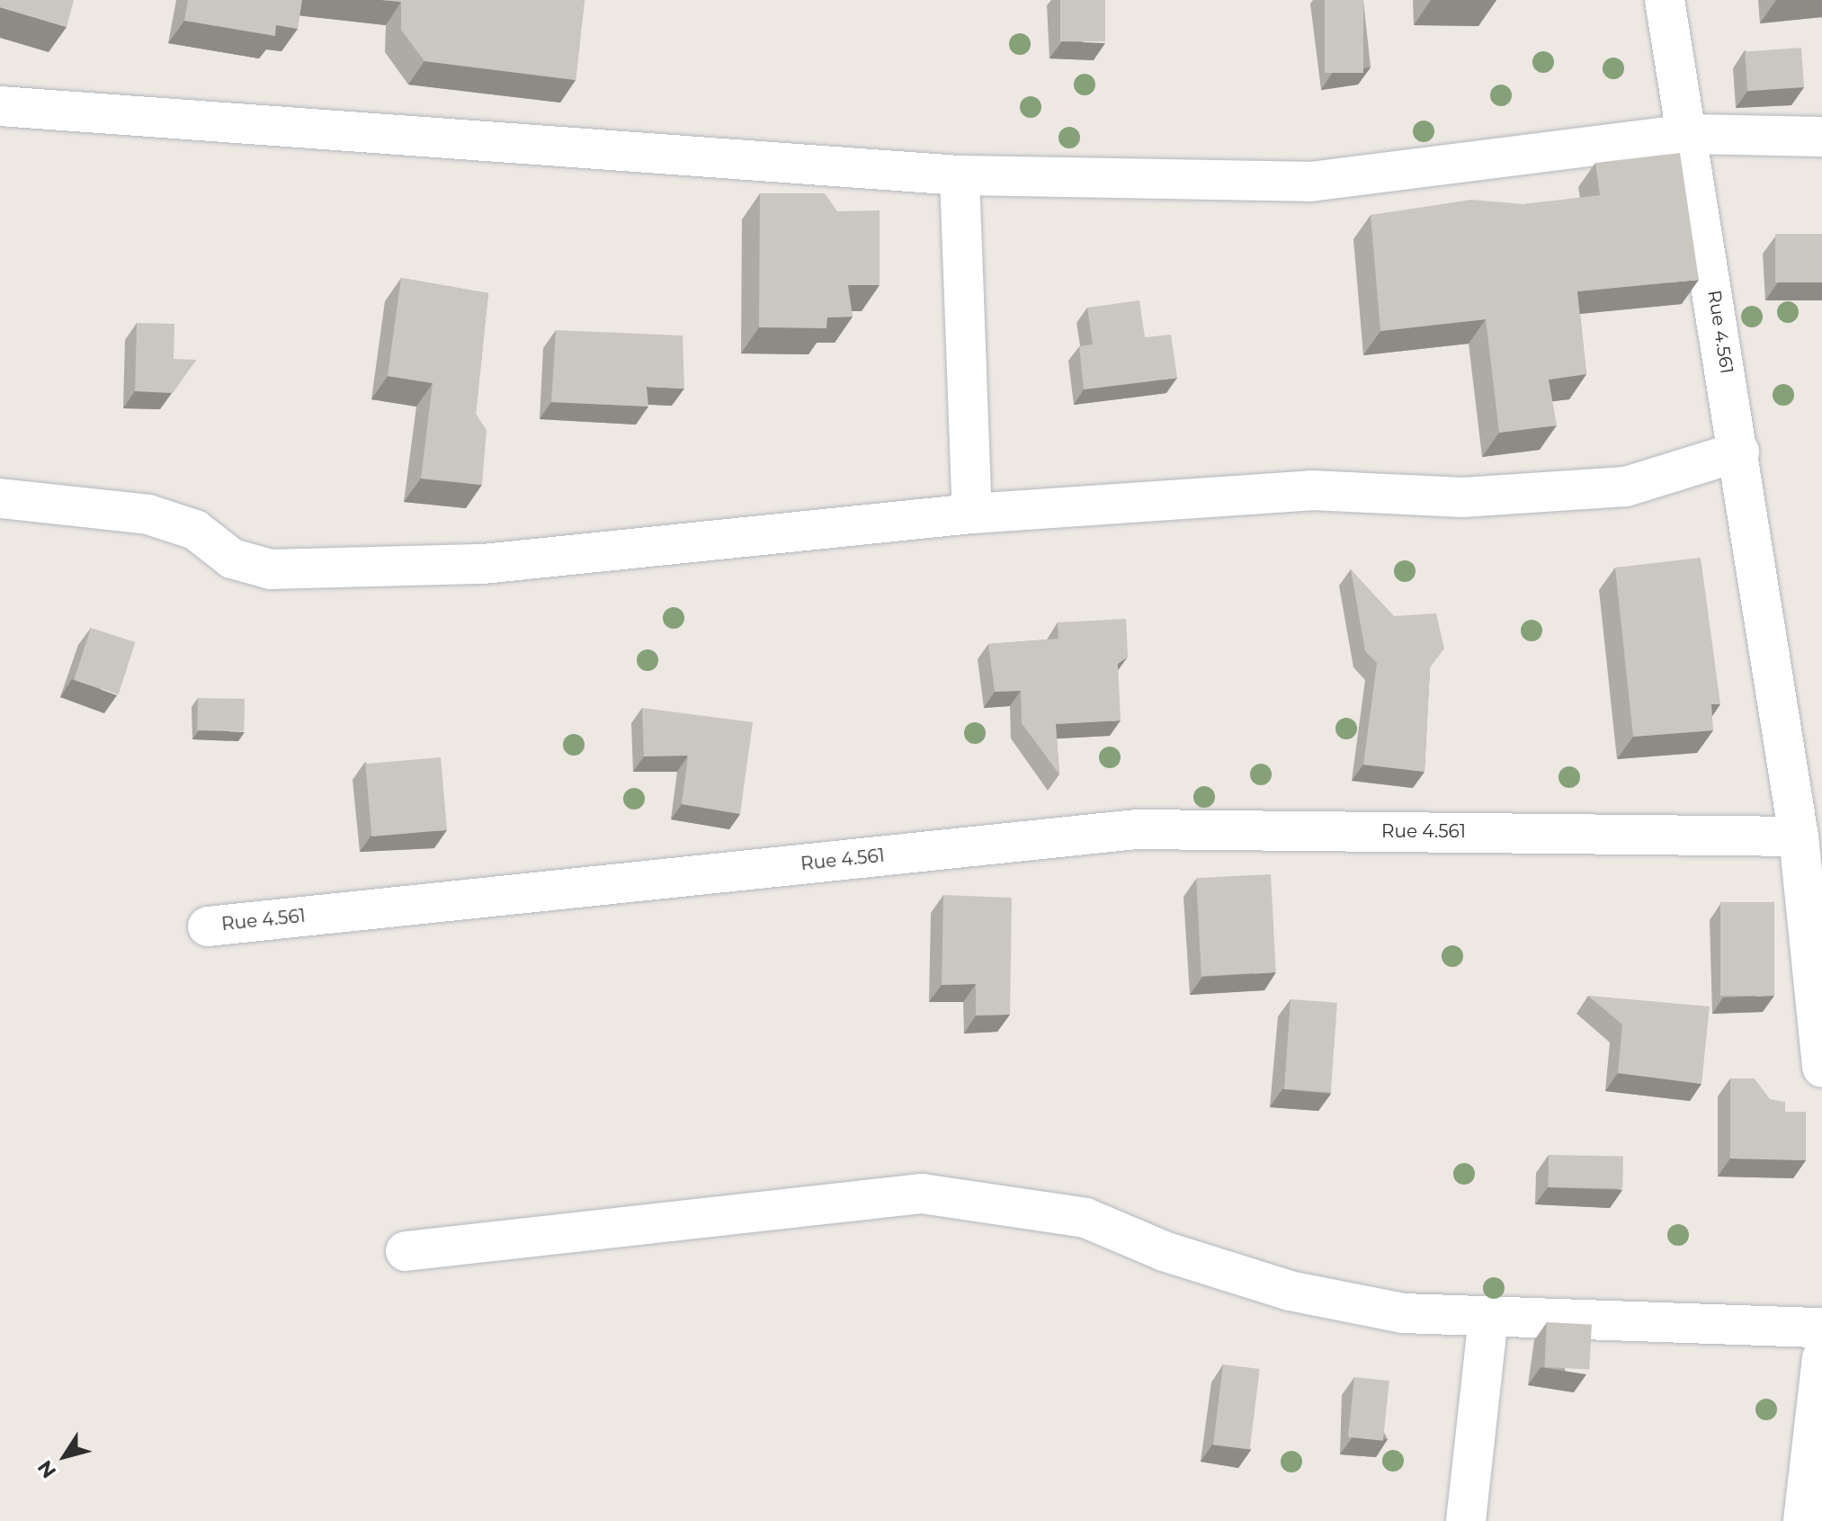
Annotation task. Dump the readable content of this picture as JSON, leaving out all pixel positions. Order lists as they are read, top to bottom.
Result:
{
  "streets": {
    "street": ["Rue 4.561"]
  },
  "north": "bottom left"
}
